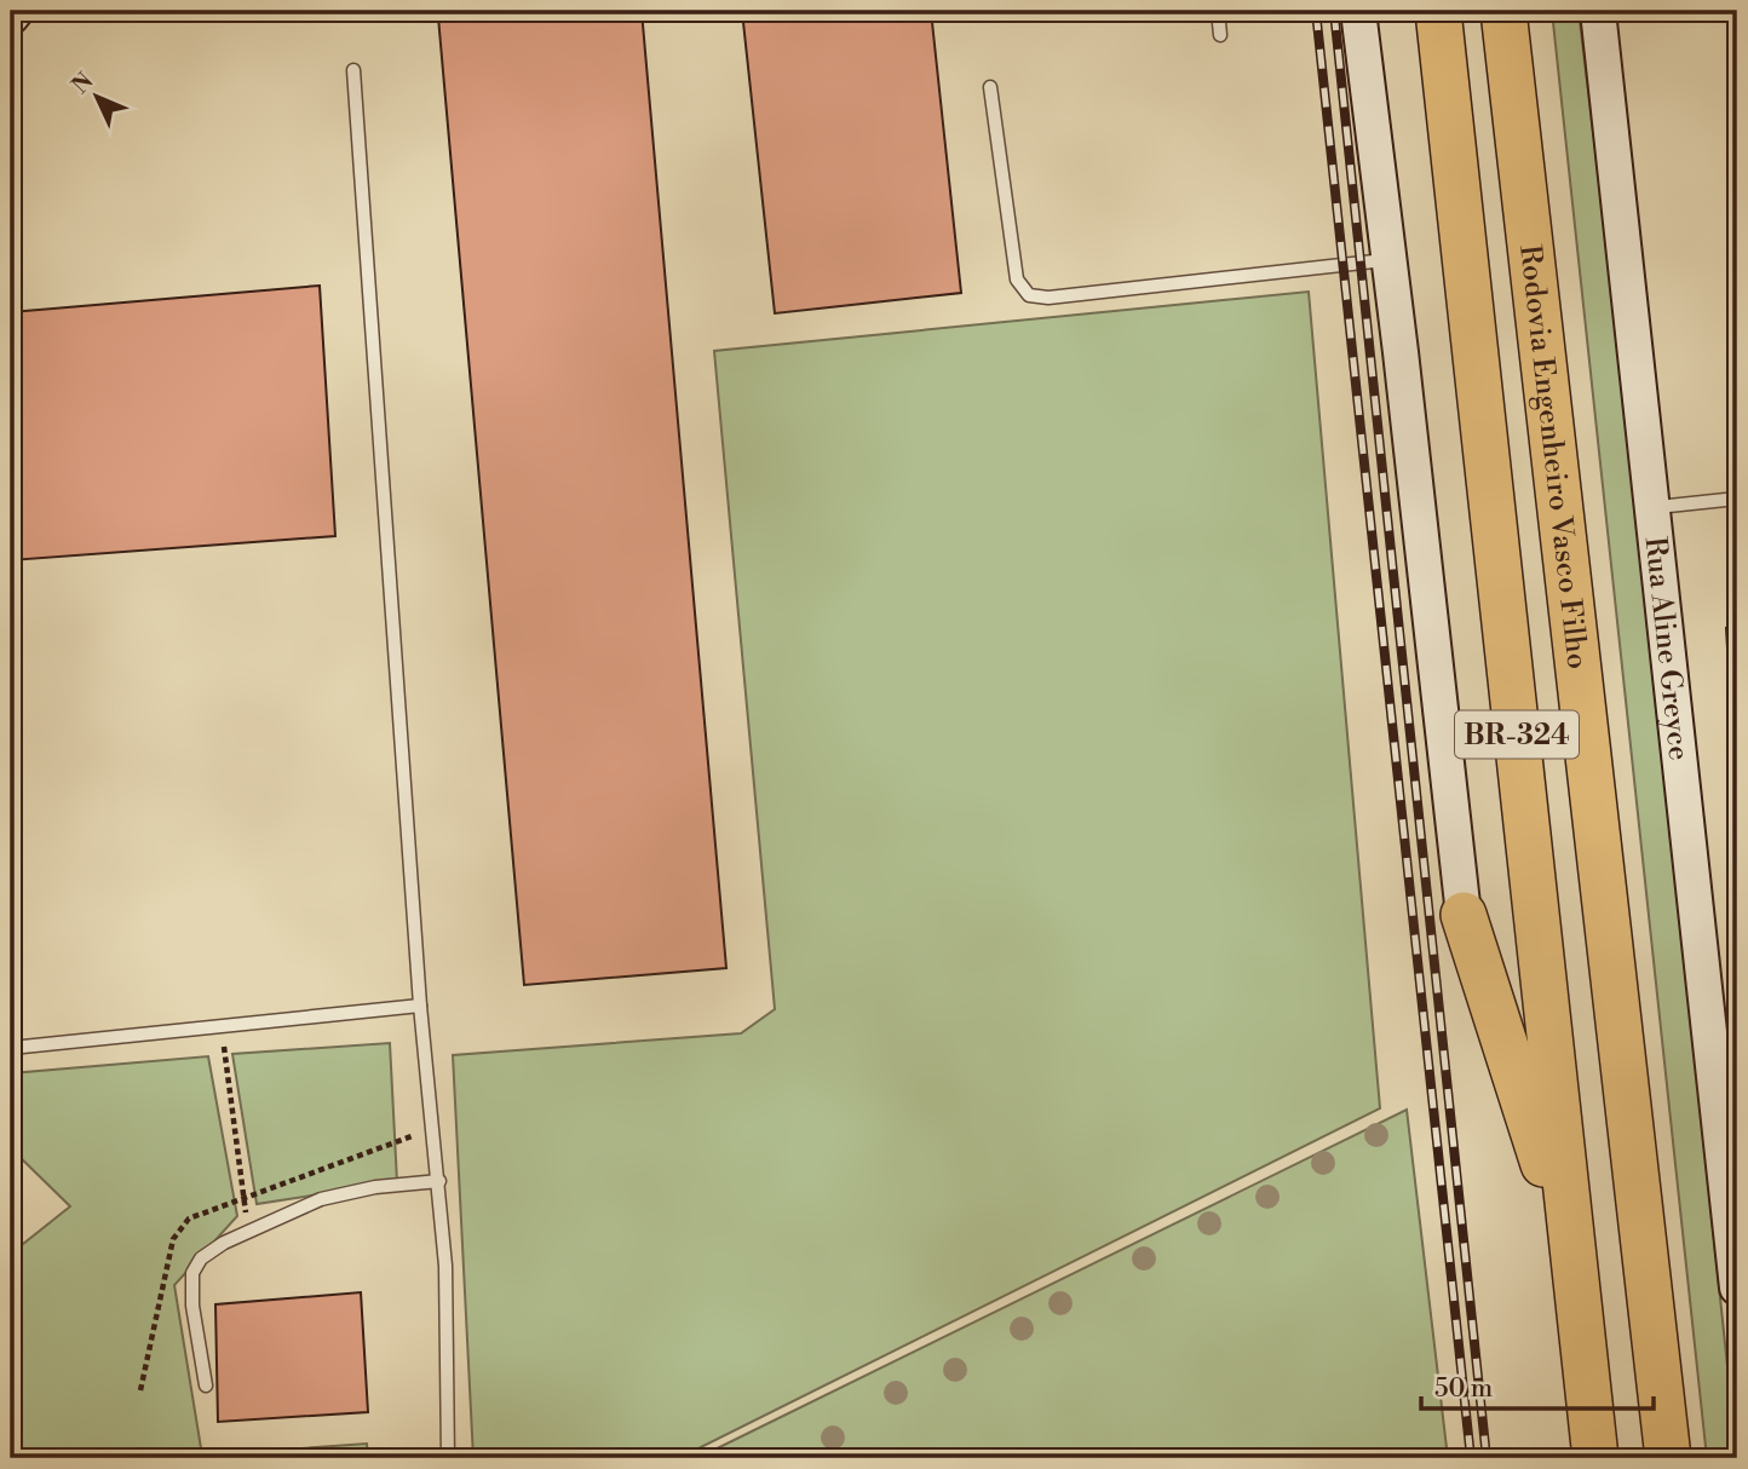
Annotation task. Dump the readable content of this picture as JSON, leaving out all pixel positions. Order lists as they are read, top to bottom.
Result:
{
  "streets": {
    "highway": ["Rodovia Engenheiro Vasco Filho", "BR-324"],
    "main road": ["Rua Aline Greyce"]
  },
  "scale_bar": "50 m",
  "north": "top left"
}
